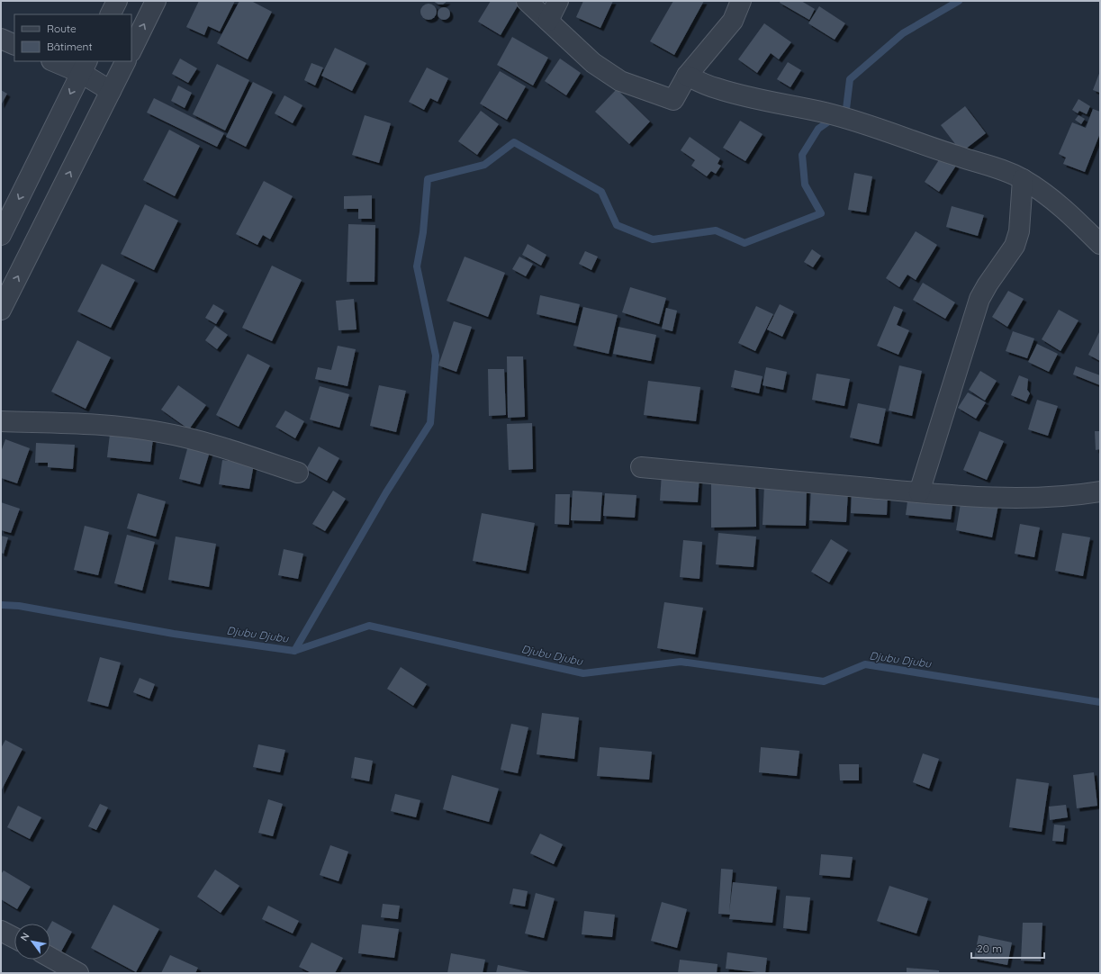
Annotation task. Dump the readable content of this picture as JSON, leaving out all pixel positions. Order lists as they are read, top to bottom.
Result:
{
  "water": ["Djubu Djubu"],
  "legend": ["Route", "Bâtiment"],
  "scale_bar": "20 m",
  "north": "top left"
}
